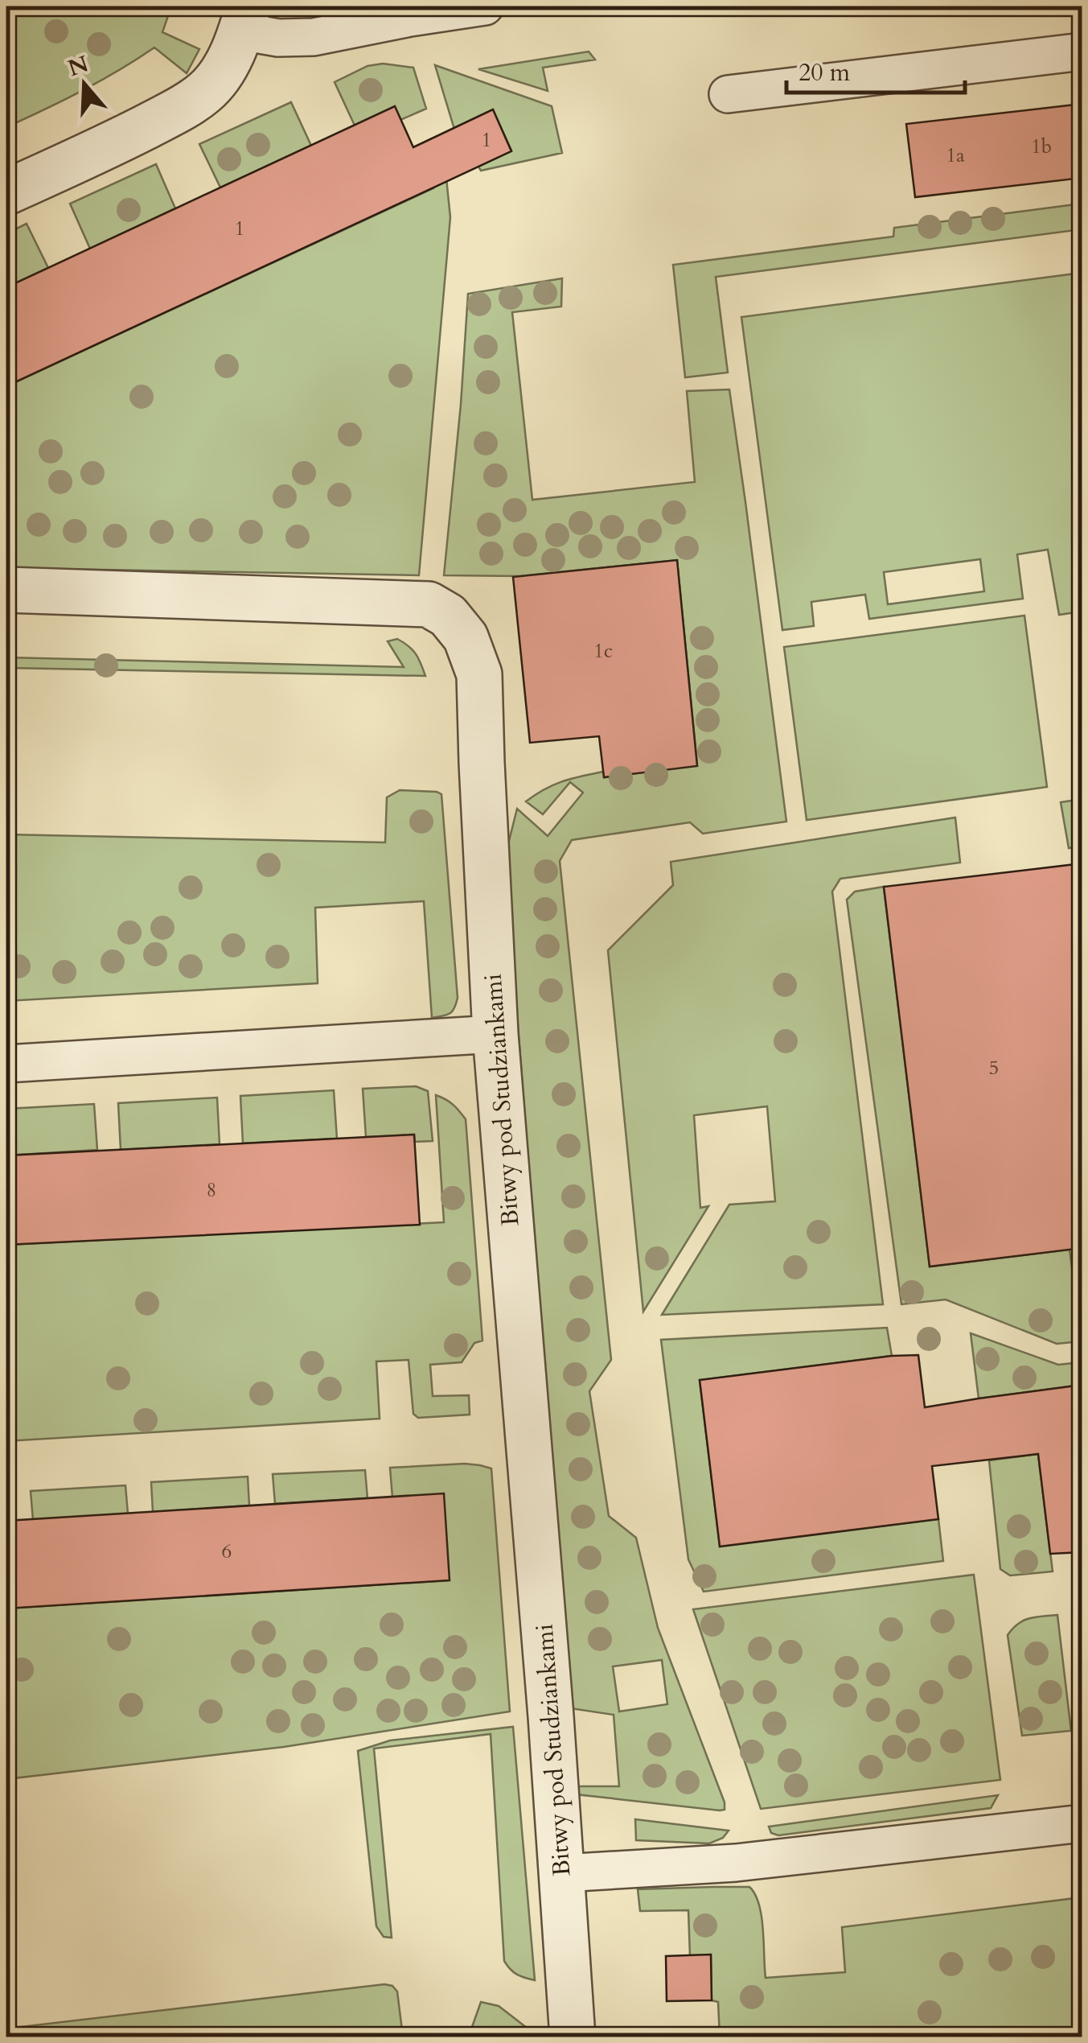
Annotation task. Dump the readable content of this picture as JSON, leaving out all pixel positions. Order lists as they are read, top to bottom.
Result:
{
  "streets": {
    "street": ["Bitwy pod Studziankami"]
  },
  "house_numbers": [
    "1",
    "1b",
    "1a",
    "1",
    "1c",
    "5",
    "8",
    "6"
  ],
  "scale_bar": "20 m",
  "north": "top"
}
